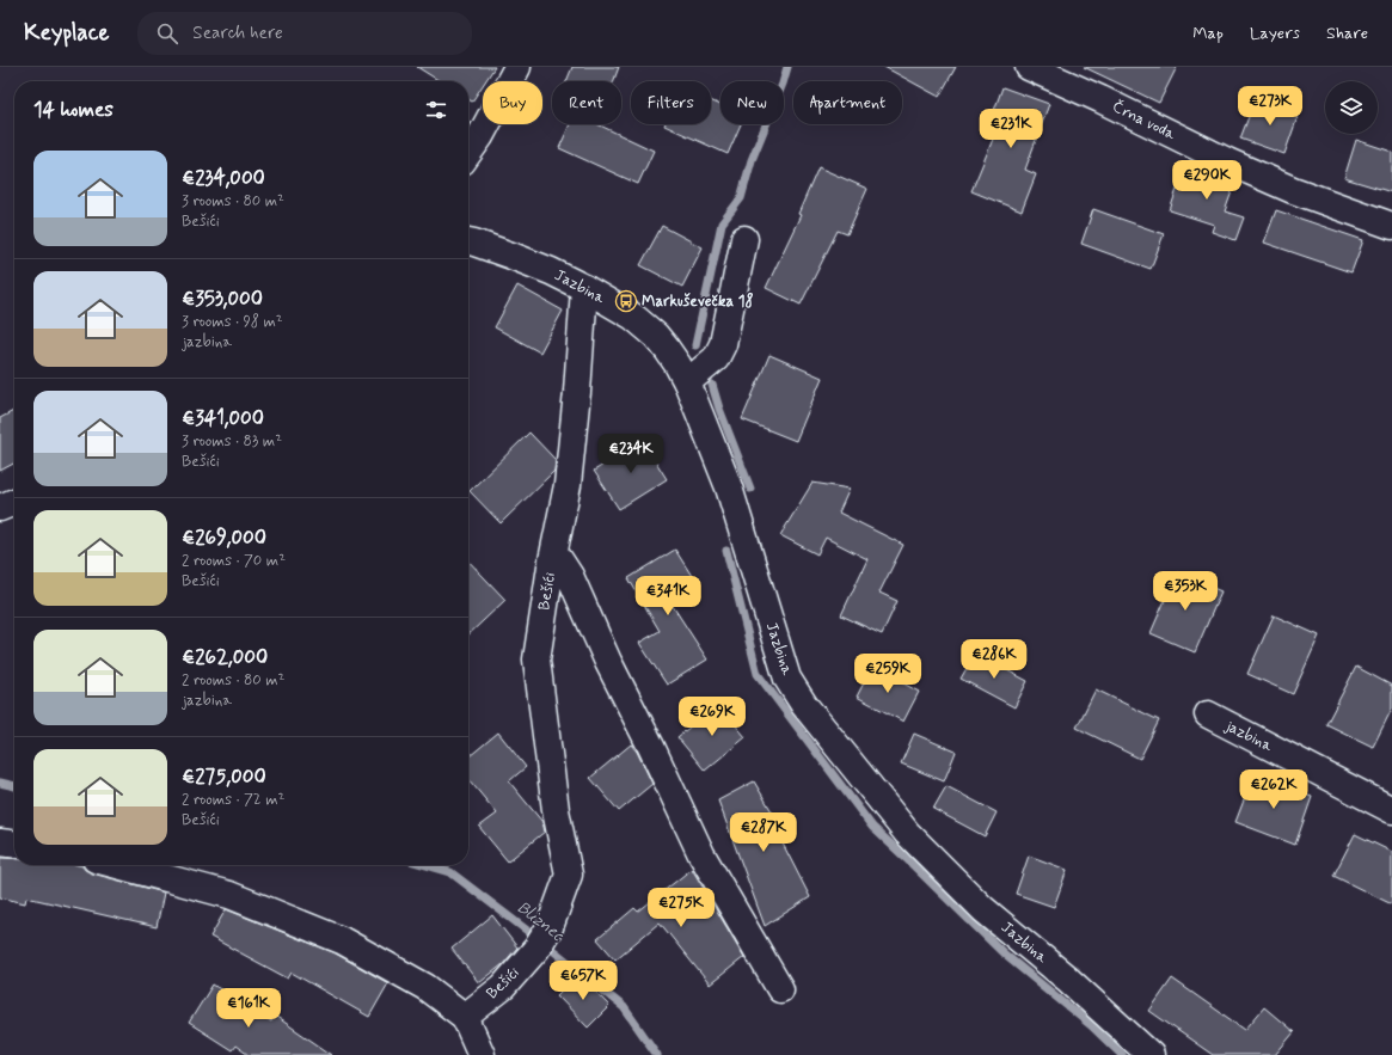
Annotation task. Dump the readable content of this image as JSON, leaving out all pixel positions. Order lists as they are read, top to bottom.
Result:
{
  "streets": {
    "street": [
      "Črna voda",
      "Jazbina",
      "Bešići",
      "jazbina"
    ]
  },
  "crossings": [
    ["Jazbina", "Bešići"]
  ],
  "water": ["Bliznec"],
  "places": {
    "bus stop": ["Markuševečka 18"]
  },
  "page": {
    "header": "Keyplace",
    "search": "Search here",
    "nav": ["Map", "Layers", "Share"],
    "chip": [
      "Buy",
      "Rent",
      "Filters",
      "New",
      "Apartment"
    ],
    "heading": "14 homes",
    "price": [
      "€273K",
      "€231K",
      "€290K",
      "€234K",
      "€353K",
      "€341K",
      "€286K",
      "€259K",
      "€269K",
      "€262K",
      "€287K",
      "€275K",
      "€657K",
      "€161K"
    ],
    "list": [
      {
        "name": "€234,000",
        "note": "3 rooms · 80 m² · Bešići"
      },
      {
        "name": "€353,000",
        "note": "3 rooms · 98 m² · jazbina"
      },
      {
        "name": "€341,000",
        "note": "3 rooms · 83 m² · Bešići"
      },
      {
        "name": "€269,000",
        "note": "2 rooms · 70 m² · Bešići"
      },
      {
        "name": "€262,000",
        "note": "2 rooms · 80 m² · jazbina"
      },
      {
        "name": "€275,000",
        "note": "2 rooms · 72 m² · Bešići"
      }
    ]
  }
}
